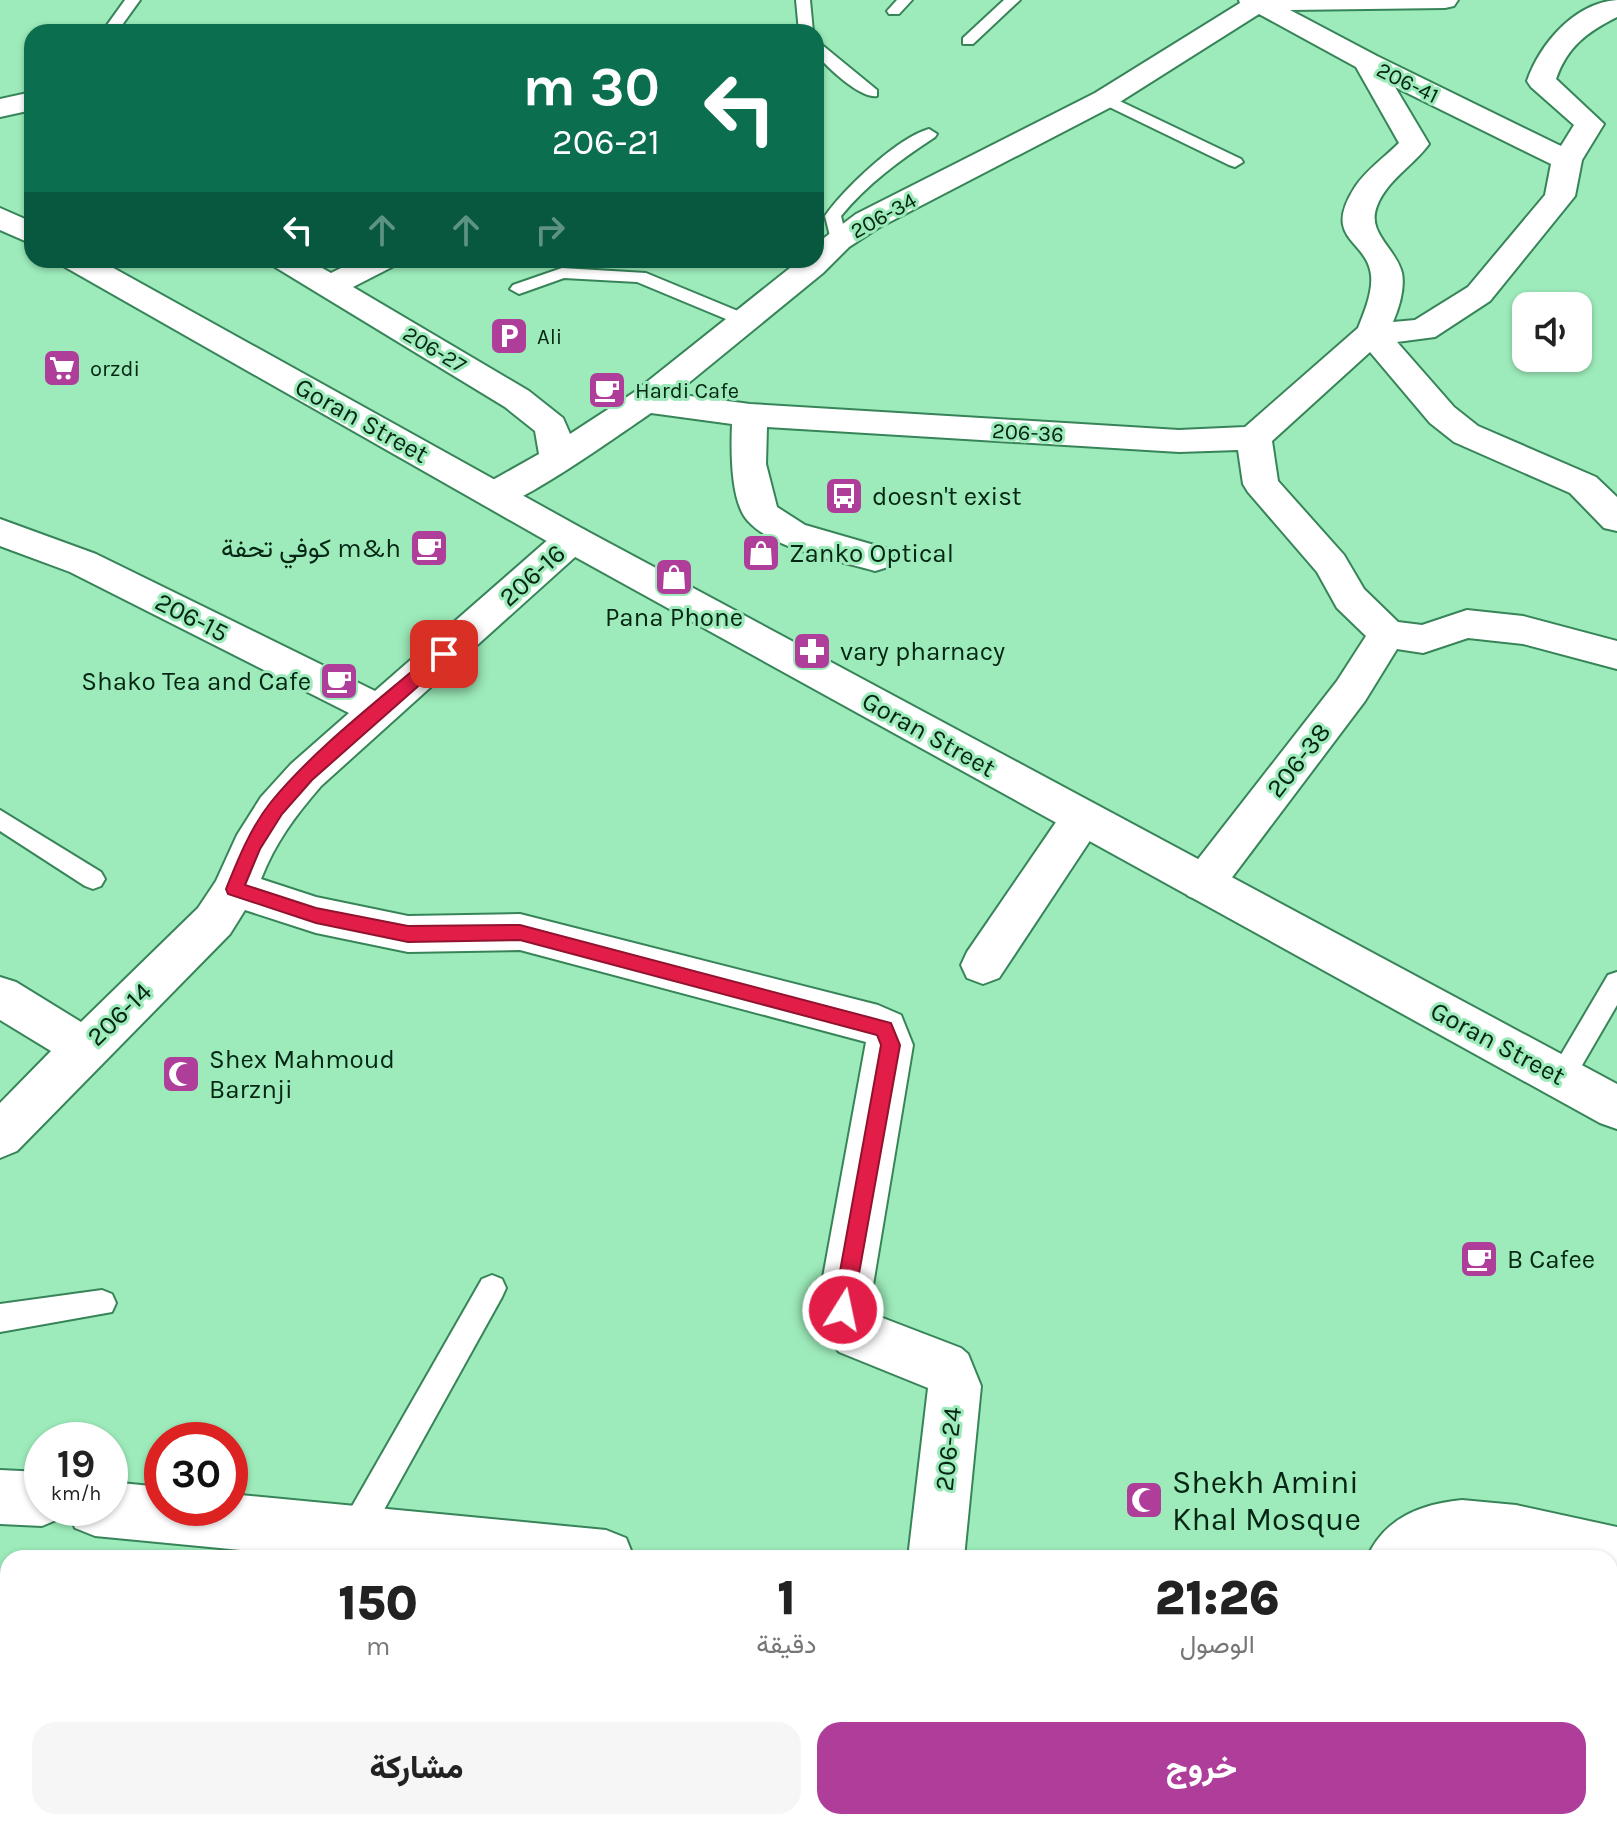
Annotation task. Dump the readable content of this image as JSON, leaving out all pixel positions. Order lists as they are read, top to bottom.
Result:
{
  "streets": {
    "street": [
      "206-41",
      "206-34",
      "206-27",
      "Goran Street",
      "206-36",
      "206-16",
      "206-15",
      "206-38",
      "206-14",
      "206-24"
    ]
  },
  "crossings": [
    ["206-41", "206-34"],
    ["206-34", "206-27"],
    ["206-34", "Goran Street"],
    ["206-34", "206-36"],
    ["Goran Street", "206-16"],
    ["Goran Street", "206-38"],
    ["206-16", "206-15"],
    ["206-16", "206-14"],
    ["206-16", "206-24"],
    ["206-14", "206-24"]
  ],
  "places": {
    "parking": ["Ali"],
    "supermarket": ["orzdi"],
    "cafe": [
      "Hardi Cafe",
      "كوفي تحفة m&h",
      "Shako Tea and Cafe",
      "B Cafee"
    ],
    "bus stop": ["doesn't exist"],
    "shop": ["Zanko Optical", "Pana Phone"],
    "pharmacy": ["vary pharnacy"],
    "mosque": ["Shex Mahmoud Barznji", "Shekh Amini Khal Mosque"]
  },
  "page": {
    "turn": ["30 m", "206-21"],
    "speed": "19 km/h",
    "limit": "30",
    "eta": [
      "21:26",
      "الوصول",
      "1",
      "دقيقة",
      "150",
      "m"
    ],
    "buttons": ["خروج", "مشاركة"]
  }
}
